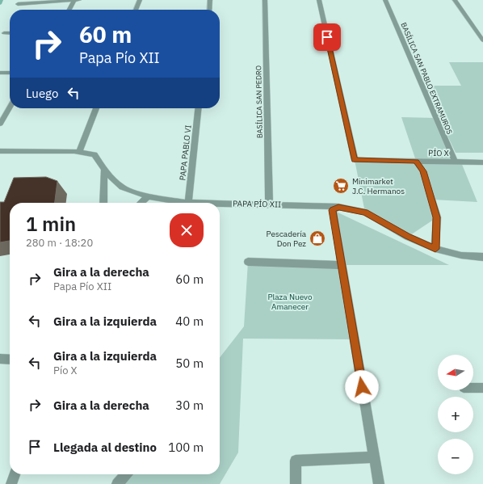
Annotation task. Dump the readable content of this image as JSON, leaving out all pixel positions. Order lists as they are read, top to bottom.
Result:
{
  "streets": {
    "street": [
      "BASÍLICA SAN PABLO EXTRAMUROS",
      "BASÍLICA SAN PEDRO",
      "PAPA PABLO VI",
      "PÍO X",
      "PAPA PÍO XII"
    ]
  },
  "crossings": [
    ["BASÍLICA SAN PABLO EXTRAMUROS", "PÍO X"],
    ["BASÍLICA SAN PEDRO", "PAPA PÍO XII"],
    ["PAPA PABLO VI", "PAPA PÍO XII"]
  ],
  "parks": ["Plaza Nuevo Amanecer"],
  "places": {
    "supermarket": ["Minimarket J.C. Hermanos"],
    "shop": ["Pescadería Don Pez"]
  },
  "north": "left",
  "page": {
    "turn": ["60 m", "Papa Pío XII"],
    "then": "Luego",
    "heading": ["1 min", "280 m · 18:20"],
    "list": [
      {
        "name": "Gira a la derecha",
        "note": "Papa Pío XII",
        "value": "60 m"
      },
      {
        "name": "Gira a la izquierda",
        "value": "40 m"
      },
      {
        "name": "Gira a la izquierda",
        "note": "Pío X",
        "value": "50 m"
      },
      {
        "name": "Gira a la derecha",
        "value": "30 m"
      },
      {
        "name": "Llegada al destino",
        "value": "100 m"
      }
    ],
    "map_buttons": ["+", "−"]
  }
}
